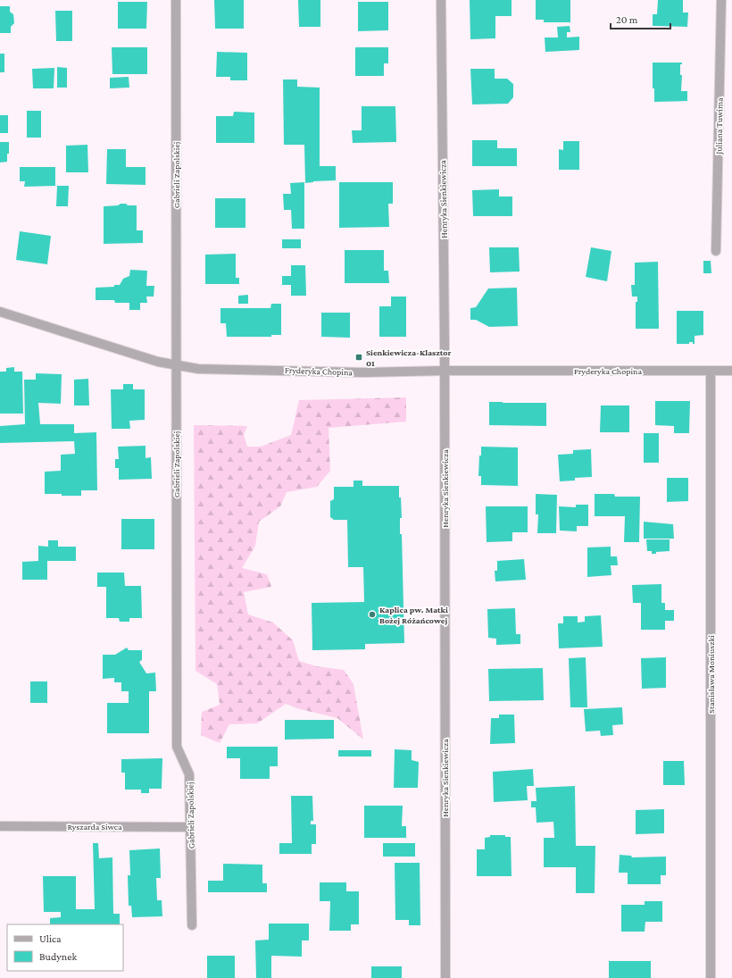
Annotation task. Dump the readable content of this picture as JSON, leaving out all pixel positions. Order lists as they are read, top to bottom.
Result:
{
  "streets": {
    "street": [
      "Juliana Tuwima",
      "Gabrieli Zapolskiej",
      "Henryka Sienkiewicza",
      "Fryderyka Chopina",
      "Stanisława Moniuszki",
      "Ryszarda Siwca"
    ]
  },
  "crossings": [
    ["Gabrieli Zapolskiej", "Fryderyka Chopina"],
    ["Gabrieli Zapolskiej", "Ryszarda Siwca"],
    ["Henryka Sienkiewicza", "Fryderyka Chopina"],
    ["Fryderyka Chopina", "Stanisława Moniuszki"]
  ],
  "places": {
    "transit": ["Sienkiewicza-Klasztor 01"],
    "other": ["Kaplica pw. Matki Bożej Różańcowej"]
  },
  "legend": ["Ulica", "Budynek"],
  "scale_bar": "20 m"
}
